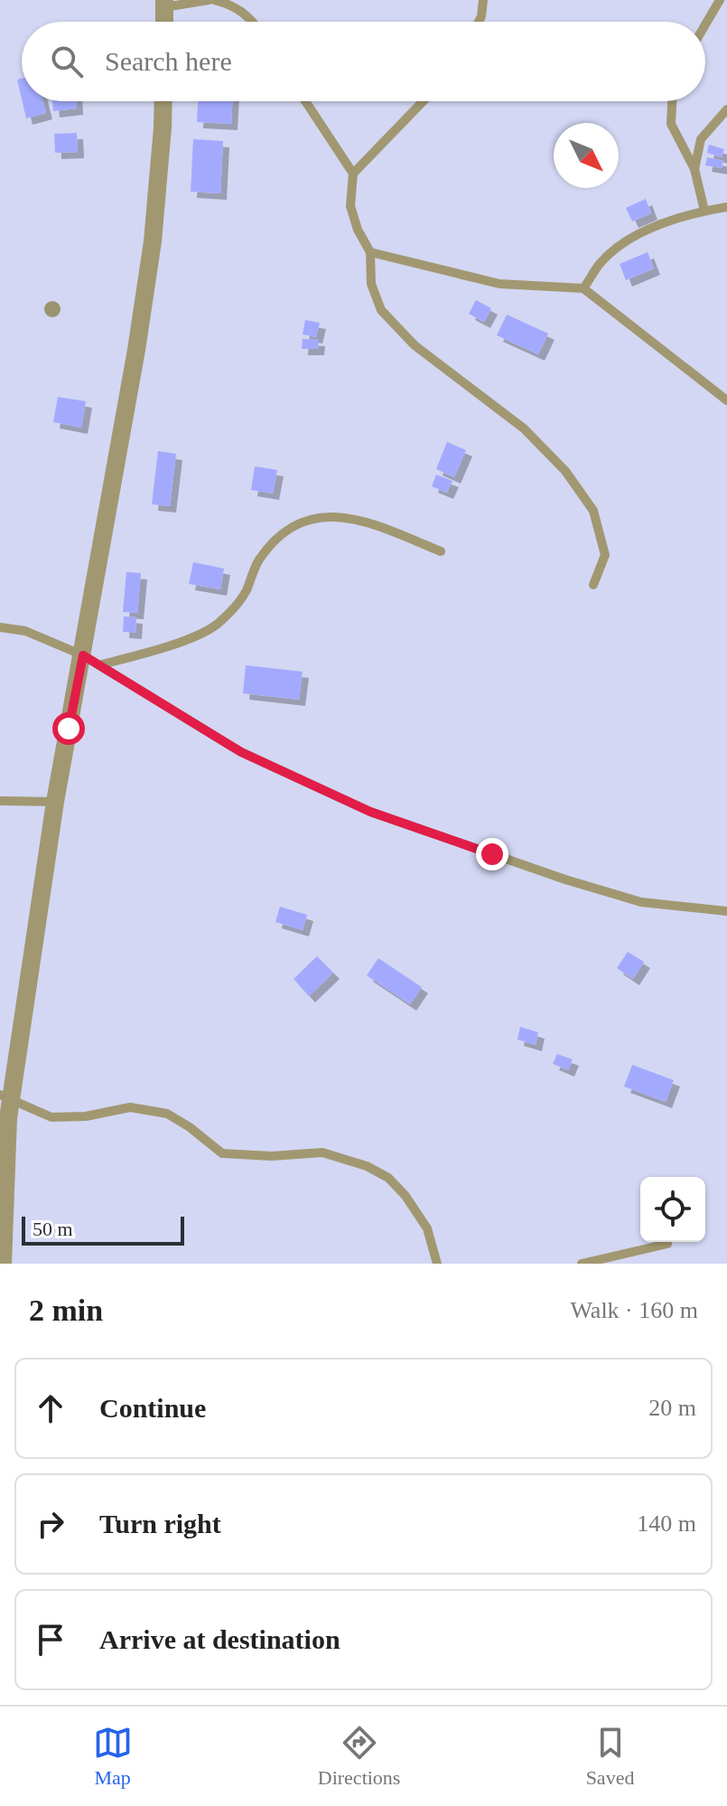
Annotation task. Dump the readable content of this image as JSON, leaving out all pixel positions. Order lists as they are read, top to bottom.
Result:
{
  "scale_bar": "50 m",
  "north": "bottom right",
  "page": {
    "search": "Search here",
    "scale": "50 m",
    "heading": ["2 min", "Walk · 160 m"],
    "list": [
      ["Continue", "20 m"],
      ["Turn right", "140 m"],
      "Arrive at destination"
    ],
    "nav": ["Map", "Directions", "Saved"]
  }
}
